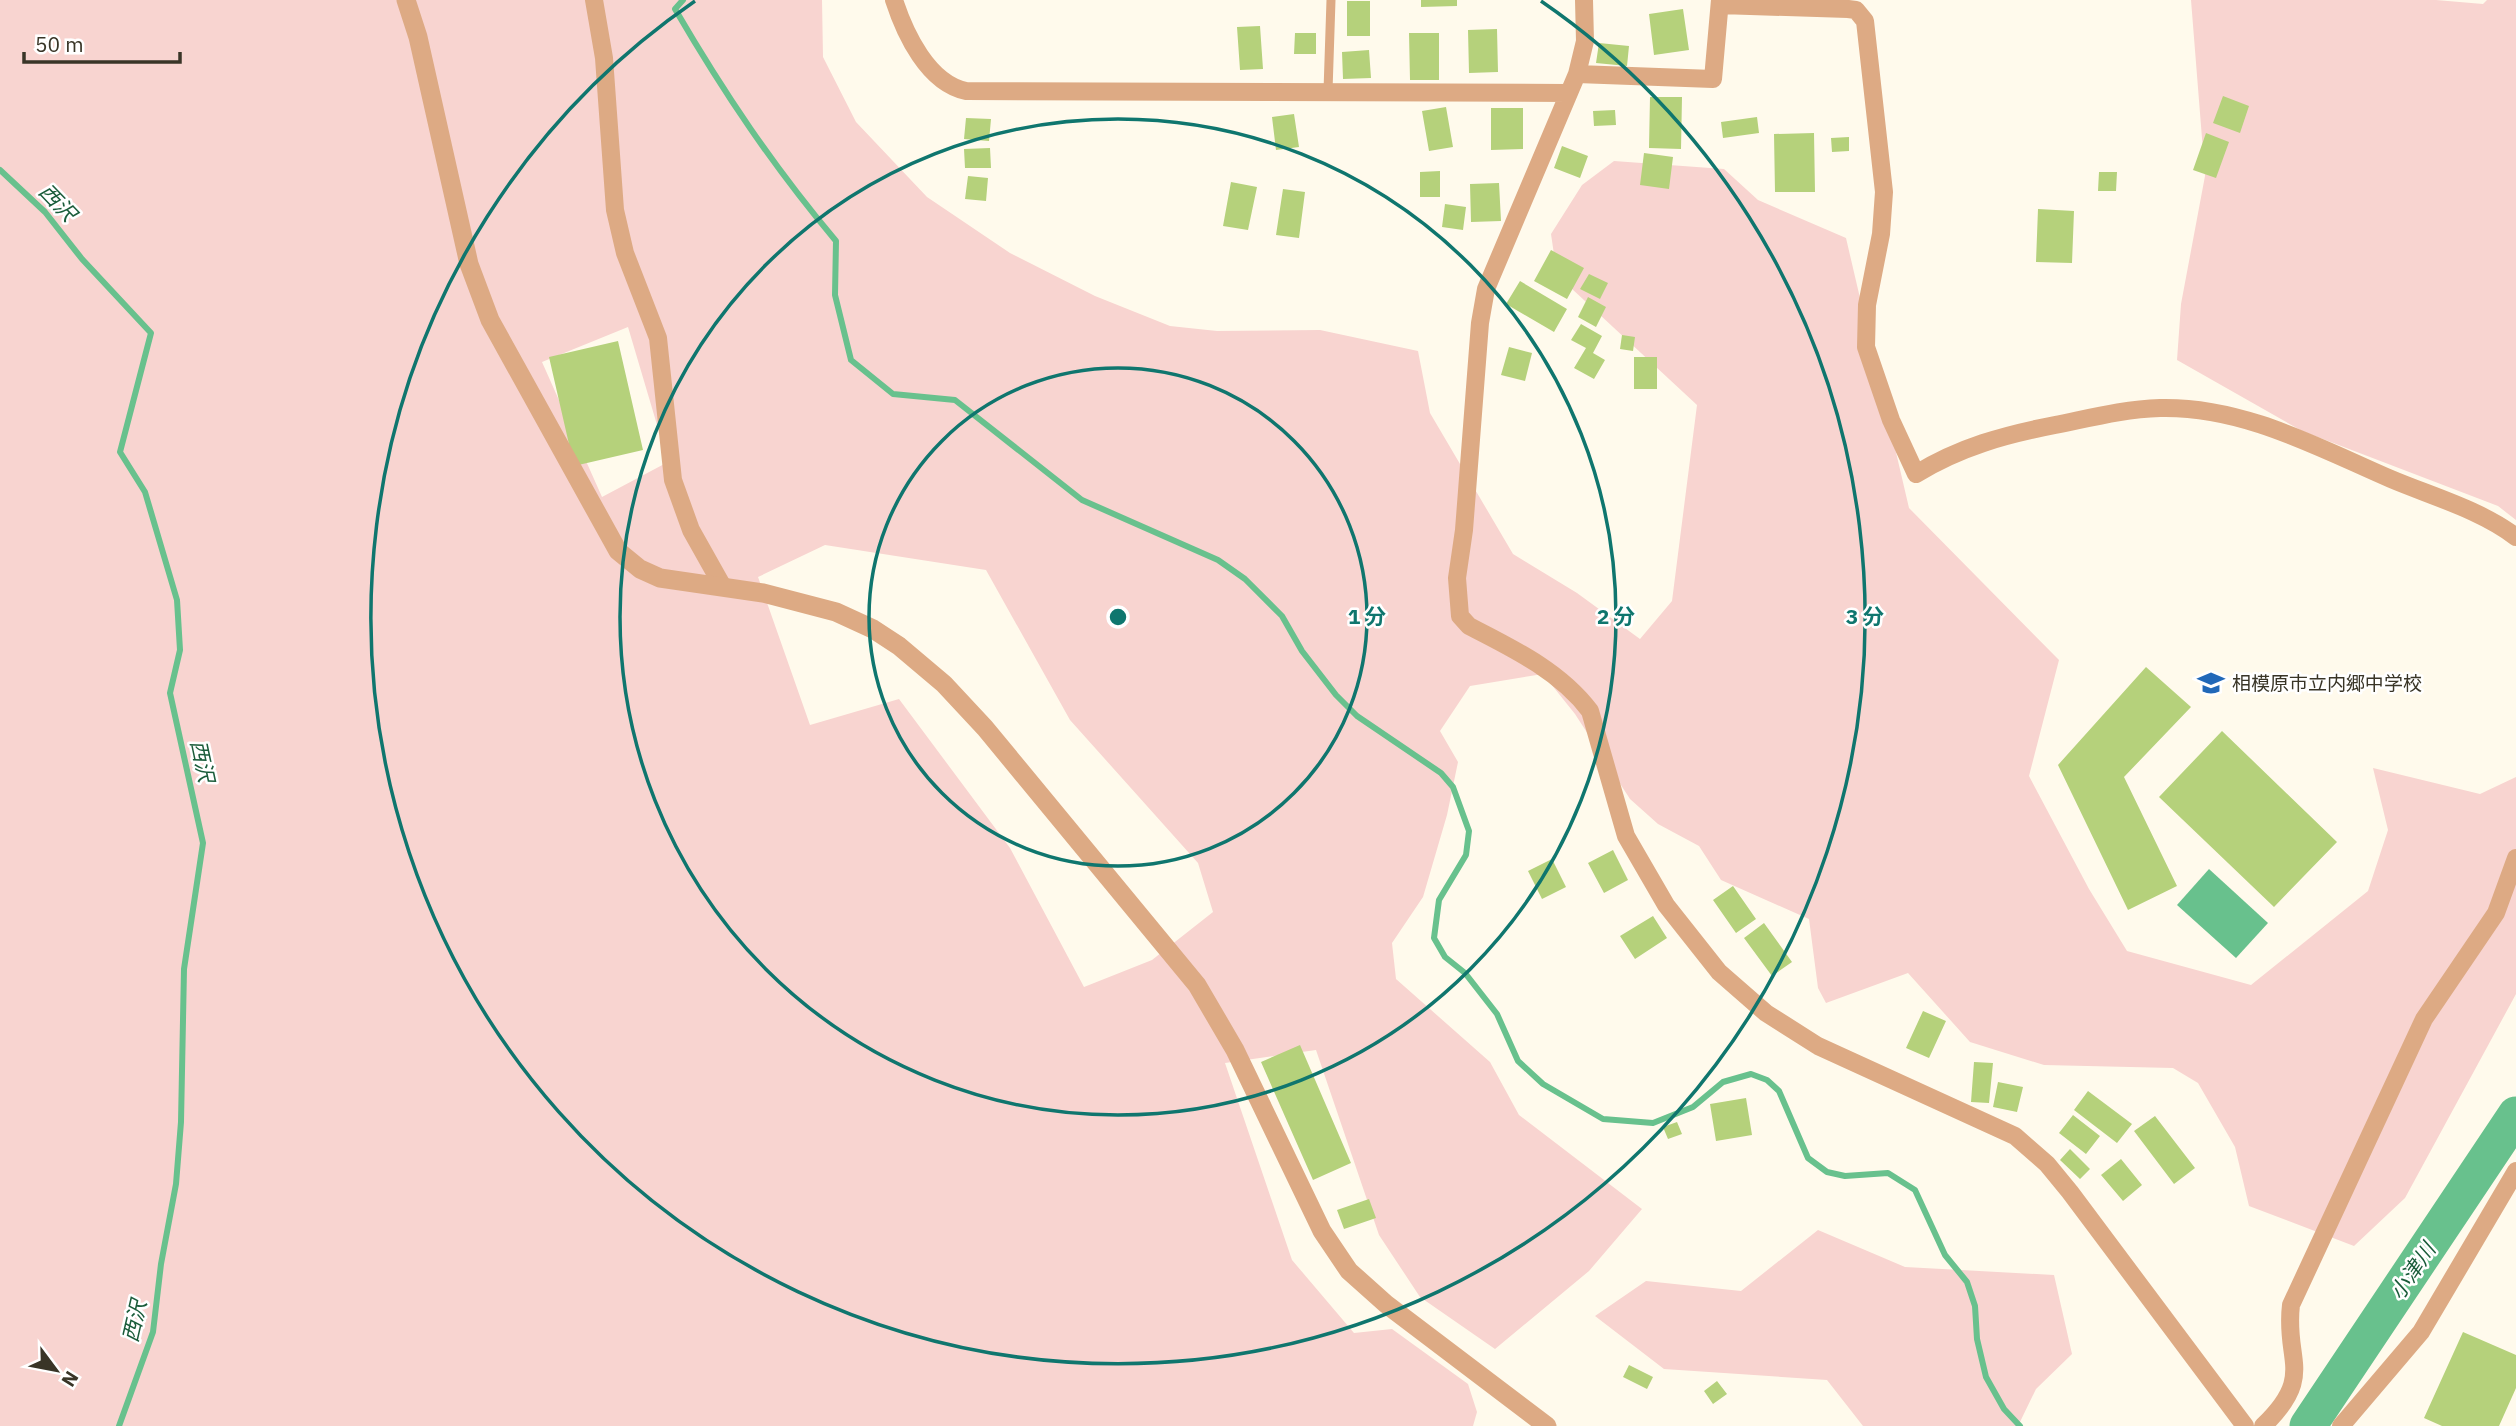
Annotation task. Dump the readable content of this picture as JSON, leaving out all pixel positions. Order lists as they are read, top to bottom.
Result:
{
  "water": ["西沢", "小津川"],
  "places": {
    "school or university": ["相模原市立内郷中学校"]
  },
  "scale_bar": "50 m",
  "north": "bottom right",
  "rings": ["1 分", "2 分", "3 分"]
}
